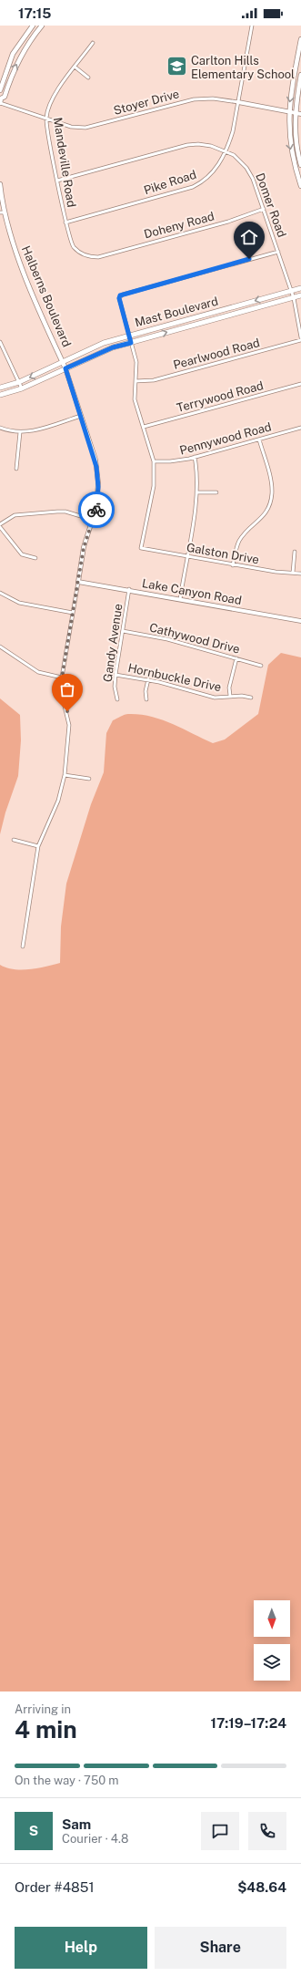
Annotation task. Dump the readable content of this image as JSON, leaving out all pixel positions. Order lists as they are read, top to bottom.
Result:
{
  "streets": {
    "main road": ["Halberns Boulevard", "Mast Boulevard"],
    "street": [
      "Stoyer Drive",
      "Mandeville Road",
      "Pike Road",
      "Domer Road",
      "Doheny Road",
      "Pearlwood Road",
      "Terrywood Road",
      "Pennywood Road",
      "Galston Drive",
      "Lake Canyon Road",
      "Cathywood Drive",
      "Gandy Avenue",
      "Hornbuckle Drive"
    ]
  },
  "crossings": [
    ["Stoyer Drive", "Mandeville Road"],
    ["Stoyer Drive", "Pike Road"],
    ["Mandeville Road", "Pike Road"],
    ["Mandeville Road", "Domer Road"],
    ["Mandeville Road", "Doheny Road"],
    ["Pike Road", "Domer Road"],
    ["Domer Road", "Doheny Road"],
    ["Domer Road", "Mast Boulevard"],
    ["Domer Road", "Pearlwood Road"],
    ["Halberns Boulevard", "Mast Boulevard"],
    ["Halberns Boulevard", "Lake Canyon Road"],
    ["Pennywood Road", "Galston Drive"],
    ["Lake Canyon Road", "Gandy Avenue"],
    ["Cathywood Drive", "Gandy Avenue"],
    ["Gandy Avenue", "Hornbuckle Drive"]
  ],
  "places": {
    "school or university": ["Carlton Hills Elementary School"]
  },
  "north": "bottom",
  "page": {
    "status": "17:15",
    "heading": ["4 min", "Arriving in", "17:19–17:24"],
    "panel": [
      "Sam",
      "Courier · 4.8",
      "Order #4851",
      "$48.64"
    ],
    "bar": "On the way · 750 m",
    "round": "S",
    "buttons": ["Help", "Share"]
  }
}
